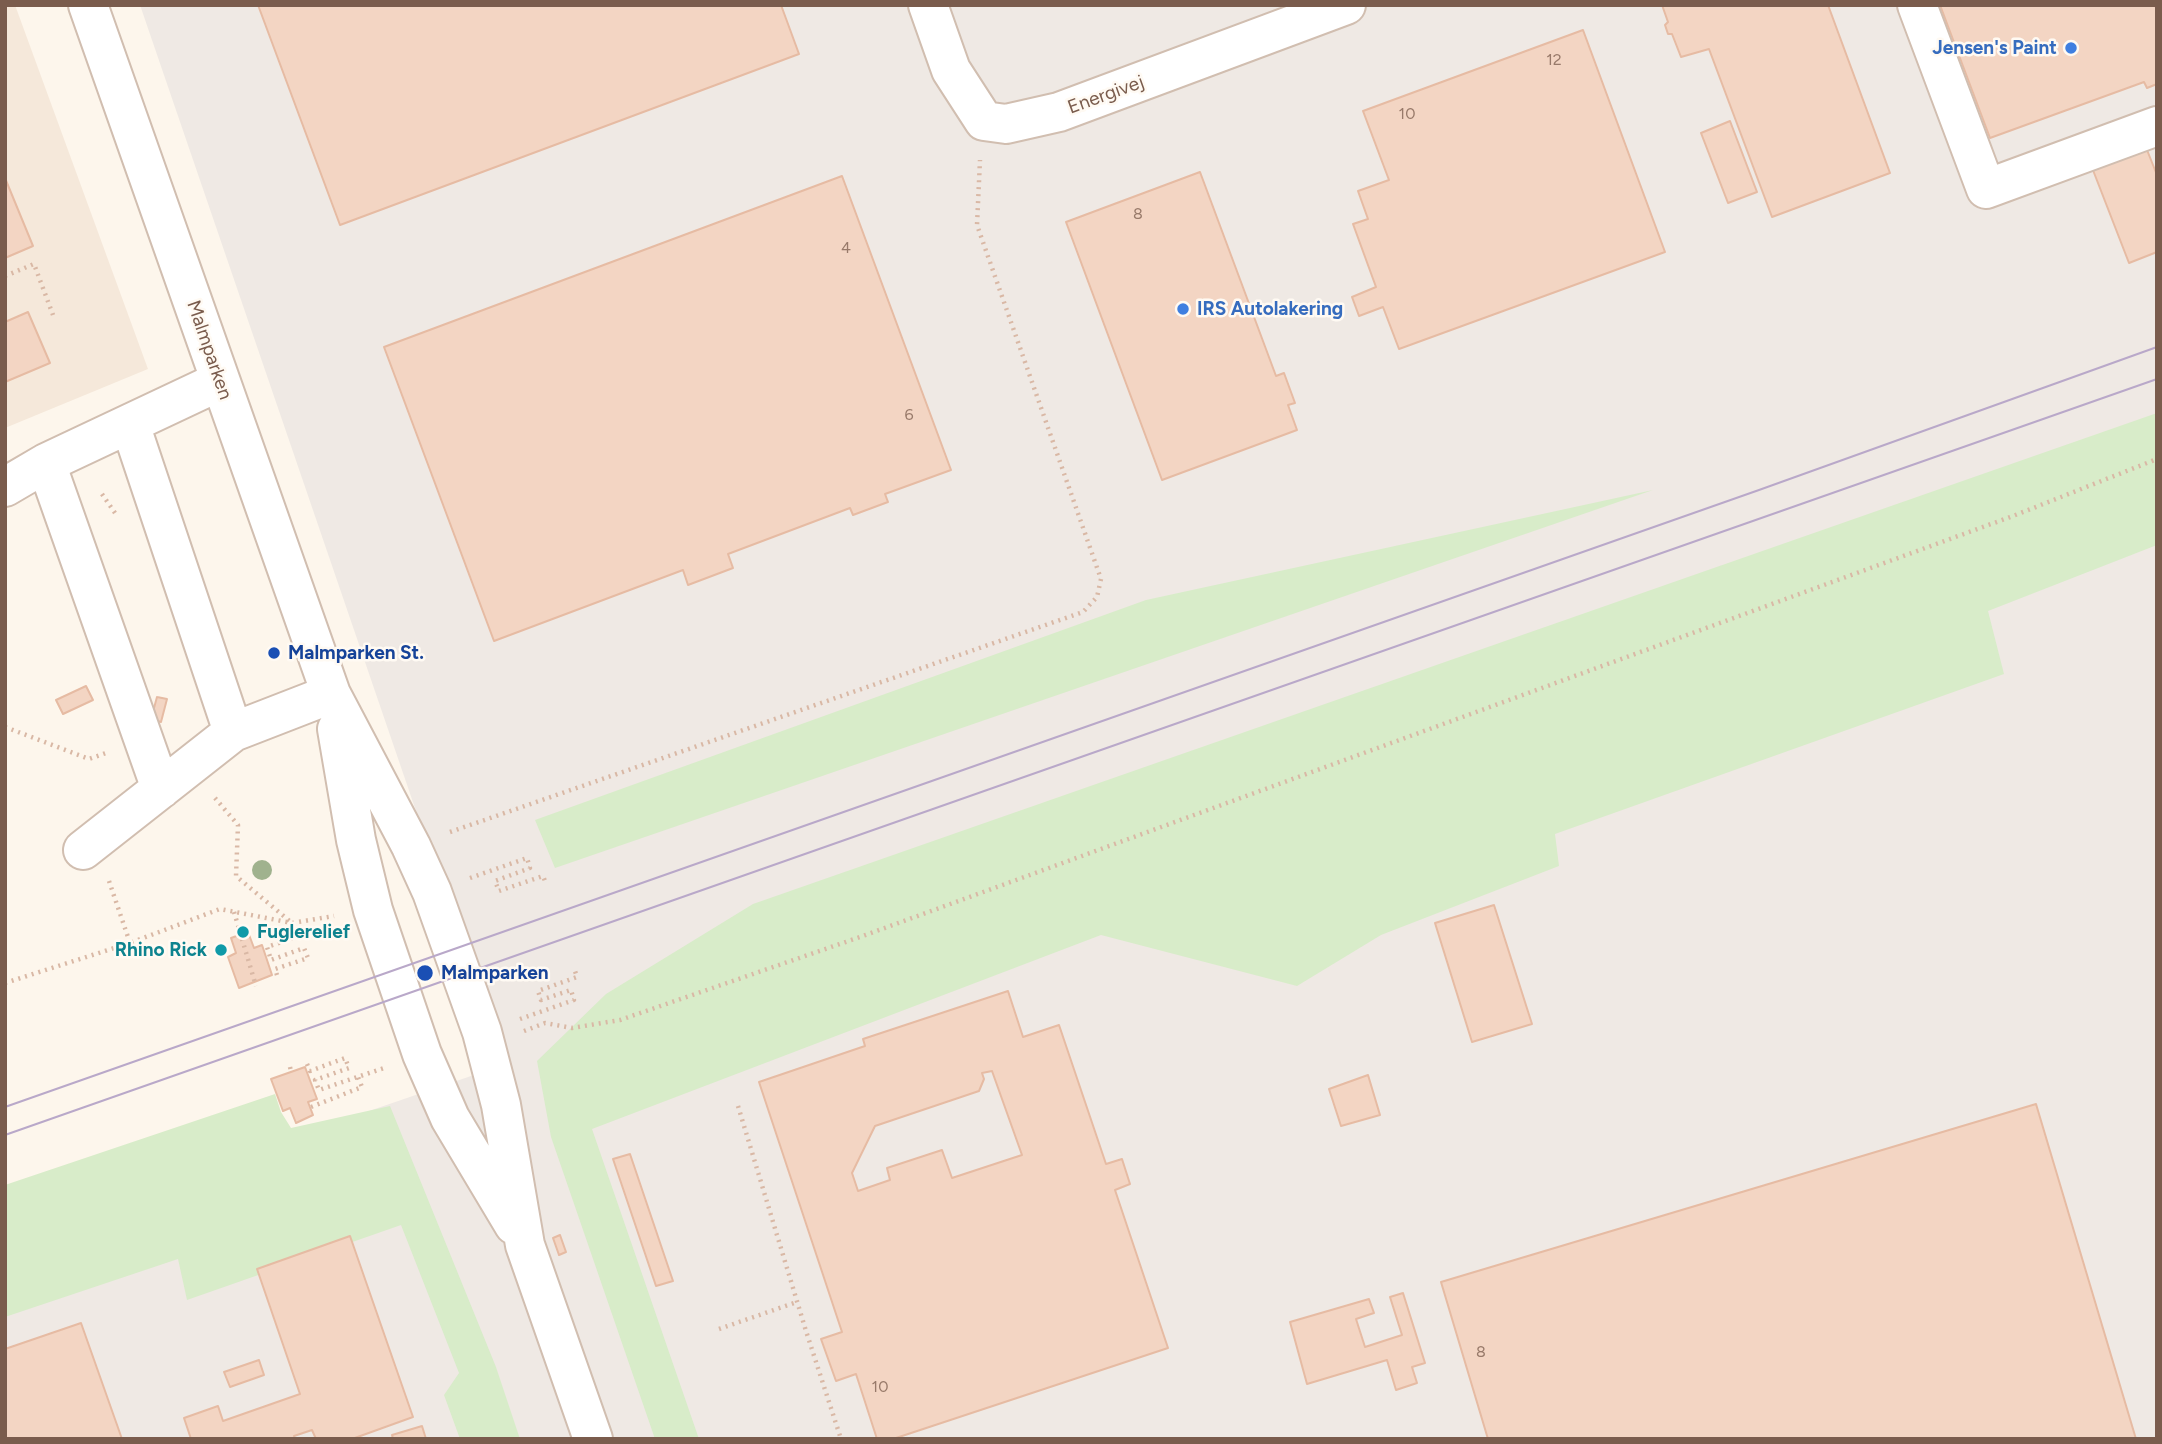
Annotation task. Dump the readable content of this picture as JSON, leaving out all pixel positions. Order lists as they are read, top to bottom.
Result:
{
  "streets": {
    "street": ["Energivej", "Malmparken"]
  },
  "places": [
    "Jensen's Paint",
    "IRS Autolakering",
    "Malmparken St.",
    "Fuglerelief",
    "Rhino Rick",
    "Malmparken"
  ],
  "house_numbers": [
    "12",
    "10",
    "8",
    "4",
    "6",
    "8",
    "10"
  ]
}
